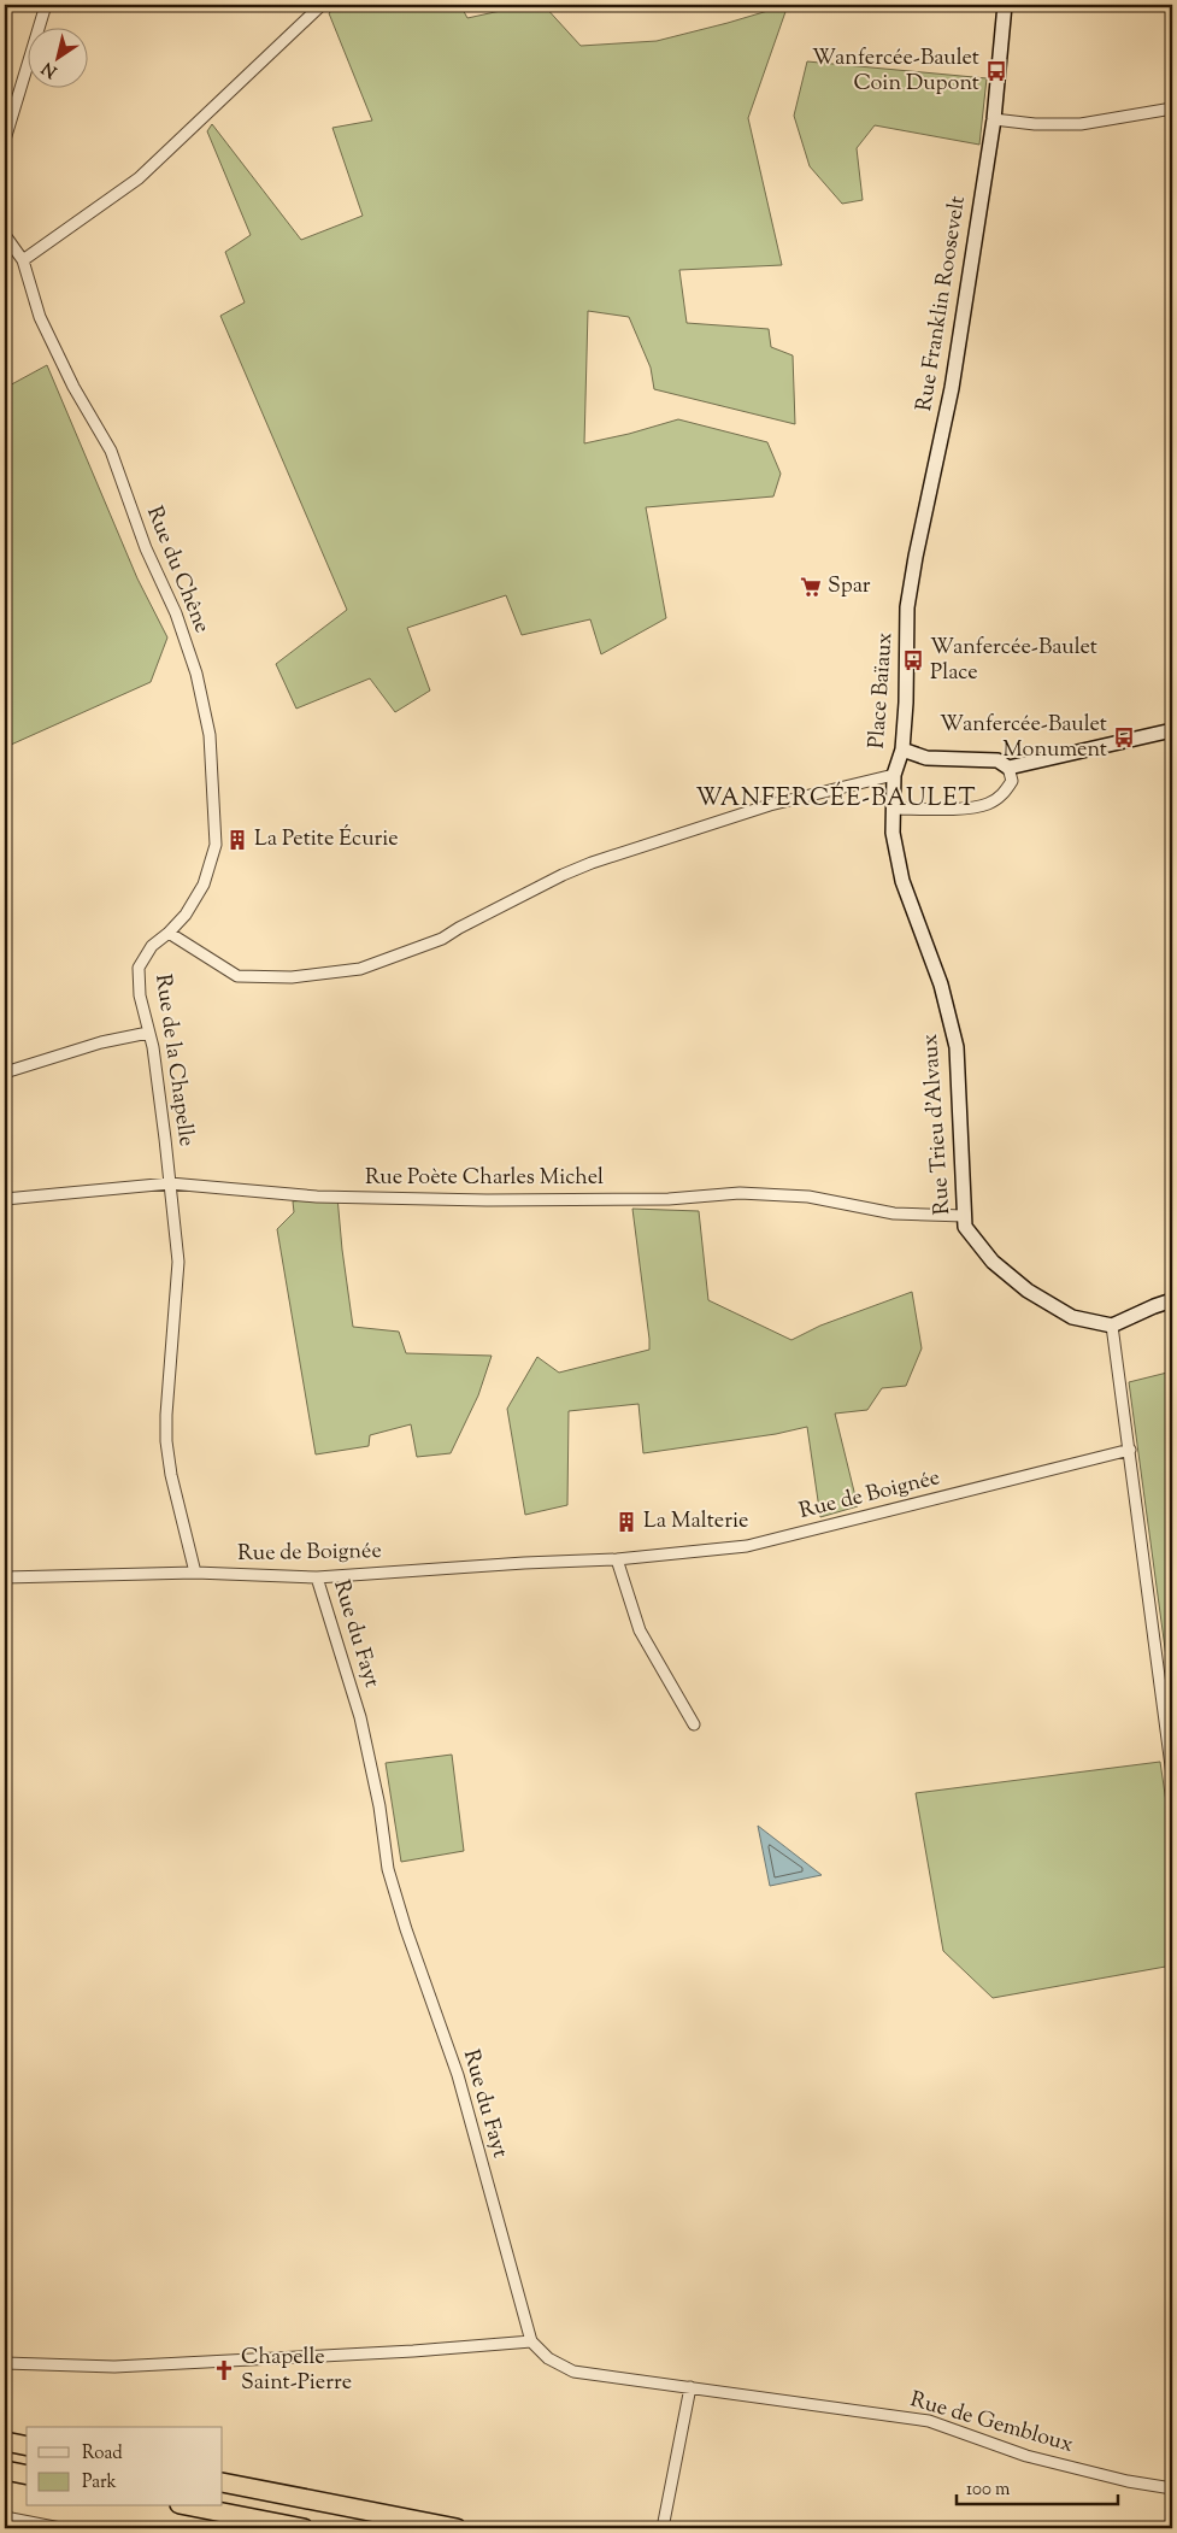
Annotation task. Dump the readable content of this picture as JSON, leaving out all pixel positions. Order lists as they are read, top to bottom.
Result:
{
  "streets": {
    "main road": ["Rue Franklin Roosevelt", "Place Baïaux", "Rue Trieu d'Alvaux"],
    "street": [
      "Rue du Chêne",
      "Rue de la Chapelle",
      "Rue Poète Charles Michel",
      "Rue de Boignée",
      "Rue du Fayt",
      "Rue de Gembloux"
    ]
  },
  "crossings": [
    ["Rue Franklin Roosevelt", "Place Baïaux"],
    ["Rue du Chêne", "Rue de la Chapelle"],
    ["Place Baïaux", "Rue de la Chapelle"],
    ["Place Baïaux", "Rue Trieu d'Alvaux"],
    ["Rue de la Chapelle", "Rue Poète Charles Michel"],
    ["Rue de la Chapelle", "Rue de Boignée"],
    ["Rue Trieu d'Alvaux", "Rue Poète Charles Michel"],
    ["Rue de Boignée", "Rue du Fayt"]
  ],
  "districts": ["WANFERCÉE-BAULET"],
  "places": {
    "bus stop": ["Wanfercée-Baulet Coin Dupont", "Wanfercée-Baulet Place", "Wanfercée-Baulet Monument"],
    "supermarket": ["Spar"],
    "building": ["La Petite Écurie", "La Malterie"],
    "church": ["Chapelle Saint-Pierre"]
  },
  "legend": ["Road", "Park"],
  "scale_bar": "100 m",
  "north": "bottom left"
}
